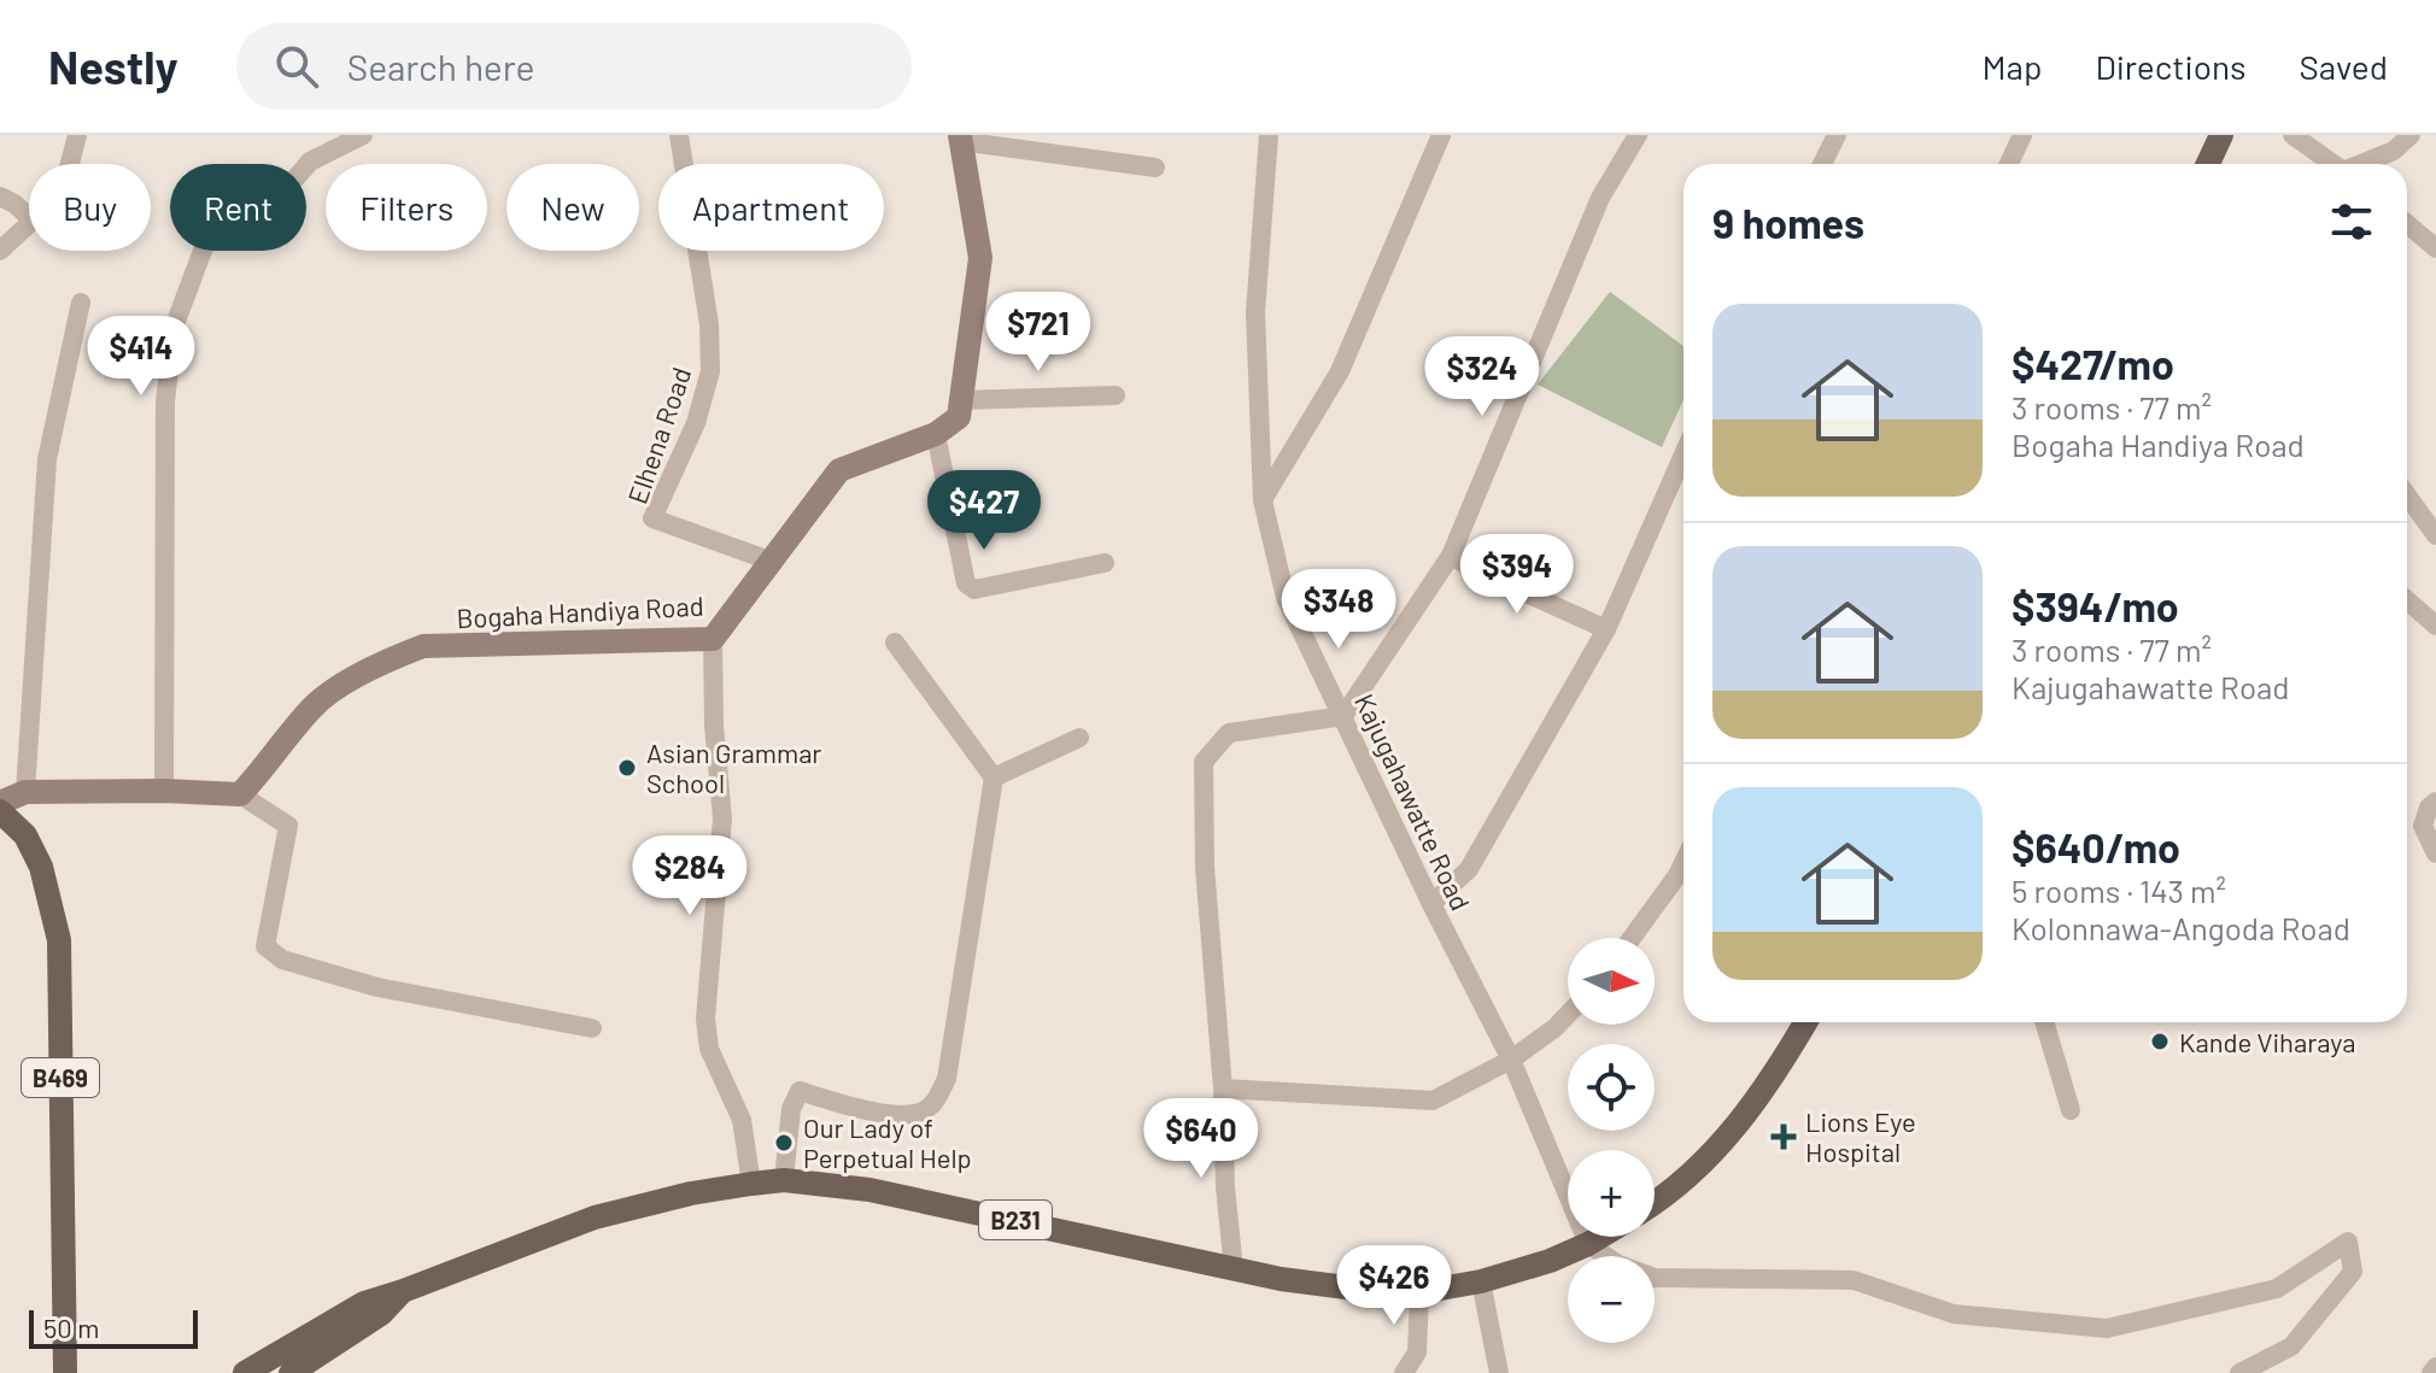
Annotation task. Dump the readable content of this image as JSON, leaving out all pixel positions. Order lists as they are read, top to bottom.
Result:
{
  "streets": {
    "main road": ["B469", "B231"],
    "street": ["Elhena Road", "Bogaha Handiya Road", "Kajugahawatte Road"]
  },
  "crossings": [
    ["Elhena Road", "Bogaha Handiya Road"],
    ["Kajugahawatte Road", "B231"]
  ],
  "places": {
    "other": ["Asian Grammar School", "Kande Viharaya", "Our Lady of Perpetual Help"],
    "health": ["Lions Eye Hospital"]
  },
  "scale_bar": "50 m",
  "north": "right",
  "page": {
    "header": "Nestly",
    "search": "Search here",
    "nav": ["Map", "Directions", "Saved"],
    "chip": [
      "Buy",
      "Rent",
      "Filters",
      "New",
      "Apartment"
    ],
    "heading": "9 homes",
    "list": [
      {
        "name": "$427/mo",
        "note": "3 rooms · 77 m² · Bogaha Handiya Road"
      },
      {
        "name": "$394/mo",
        "note": "3 rooms · 77 m² · Kajugahawatte Road"
      },
      {
        "name": "$640/mo",
        "note": "5 rooms · 143 m² · Kolonnawa-Angoda Road"
      }
    ],
    "price": [
      "$721",
      "$414",
      "$324",
      "$427",
      "$394",
      "$348",
      "$284",
      "$640",
      "$426"
    ],
    "map_buttons": ["+", "−"],
    "scale": "50 m"
  }
}
